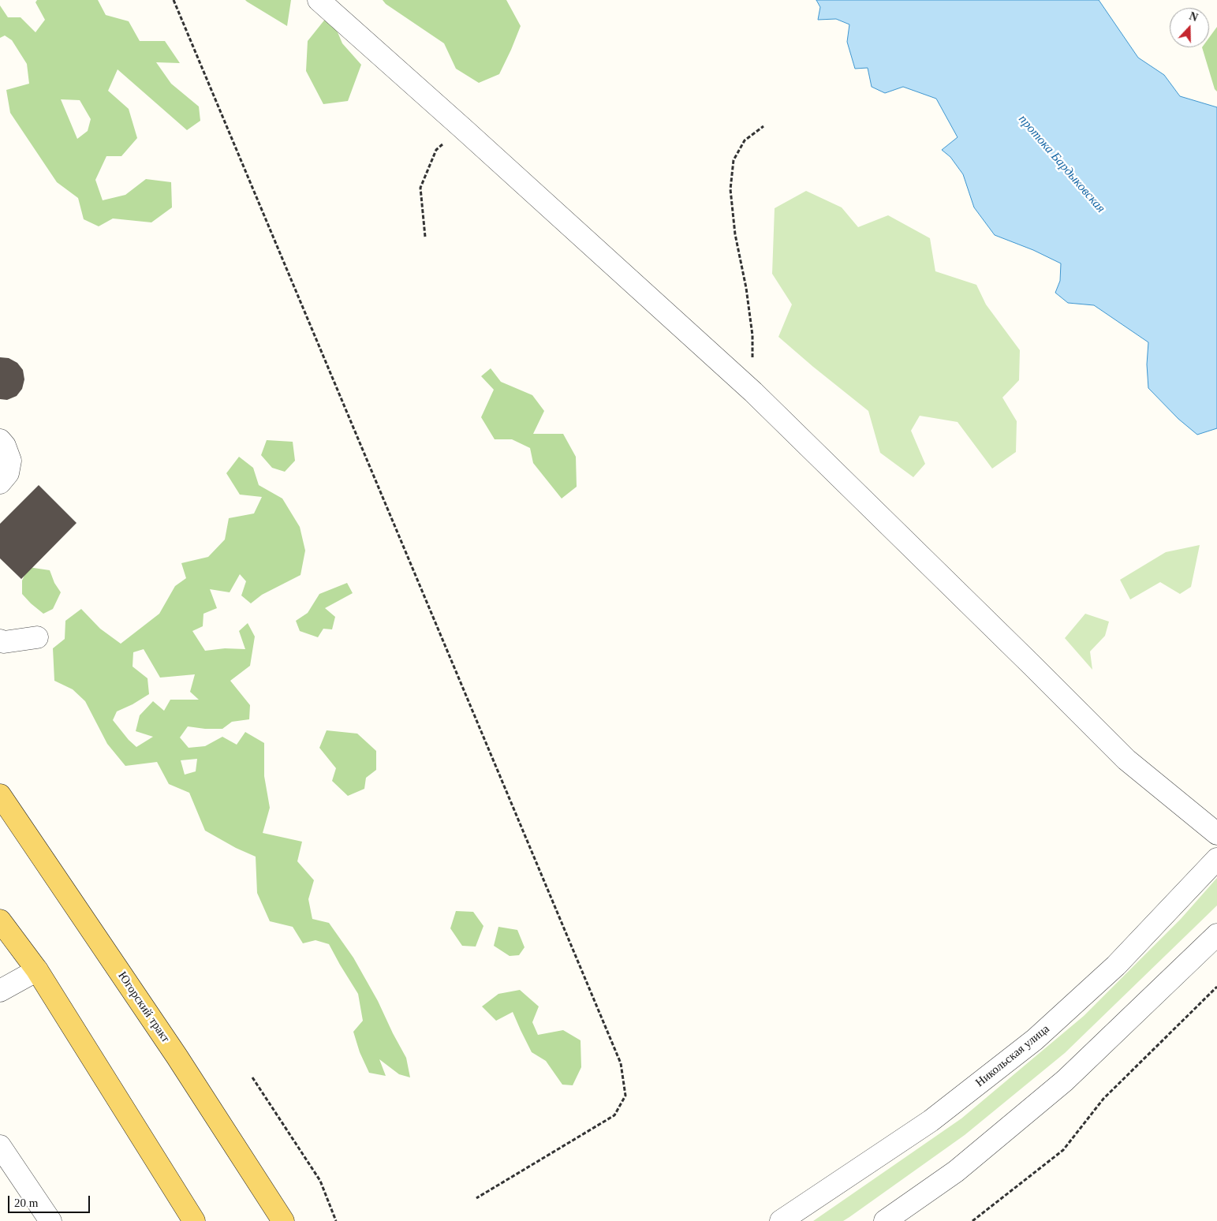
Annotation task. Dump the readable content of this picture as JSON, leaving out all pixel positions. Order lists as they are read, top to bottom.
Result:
{
  "streets": {
    "main road": ["Югорский тракт"],
    "street": ["Никольская улица"]
  },
  "water": ["протока Бардыковская"],
  "scale_bar": "20 m",
  "north": "top"
}
